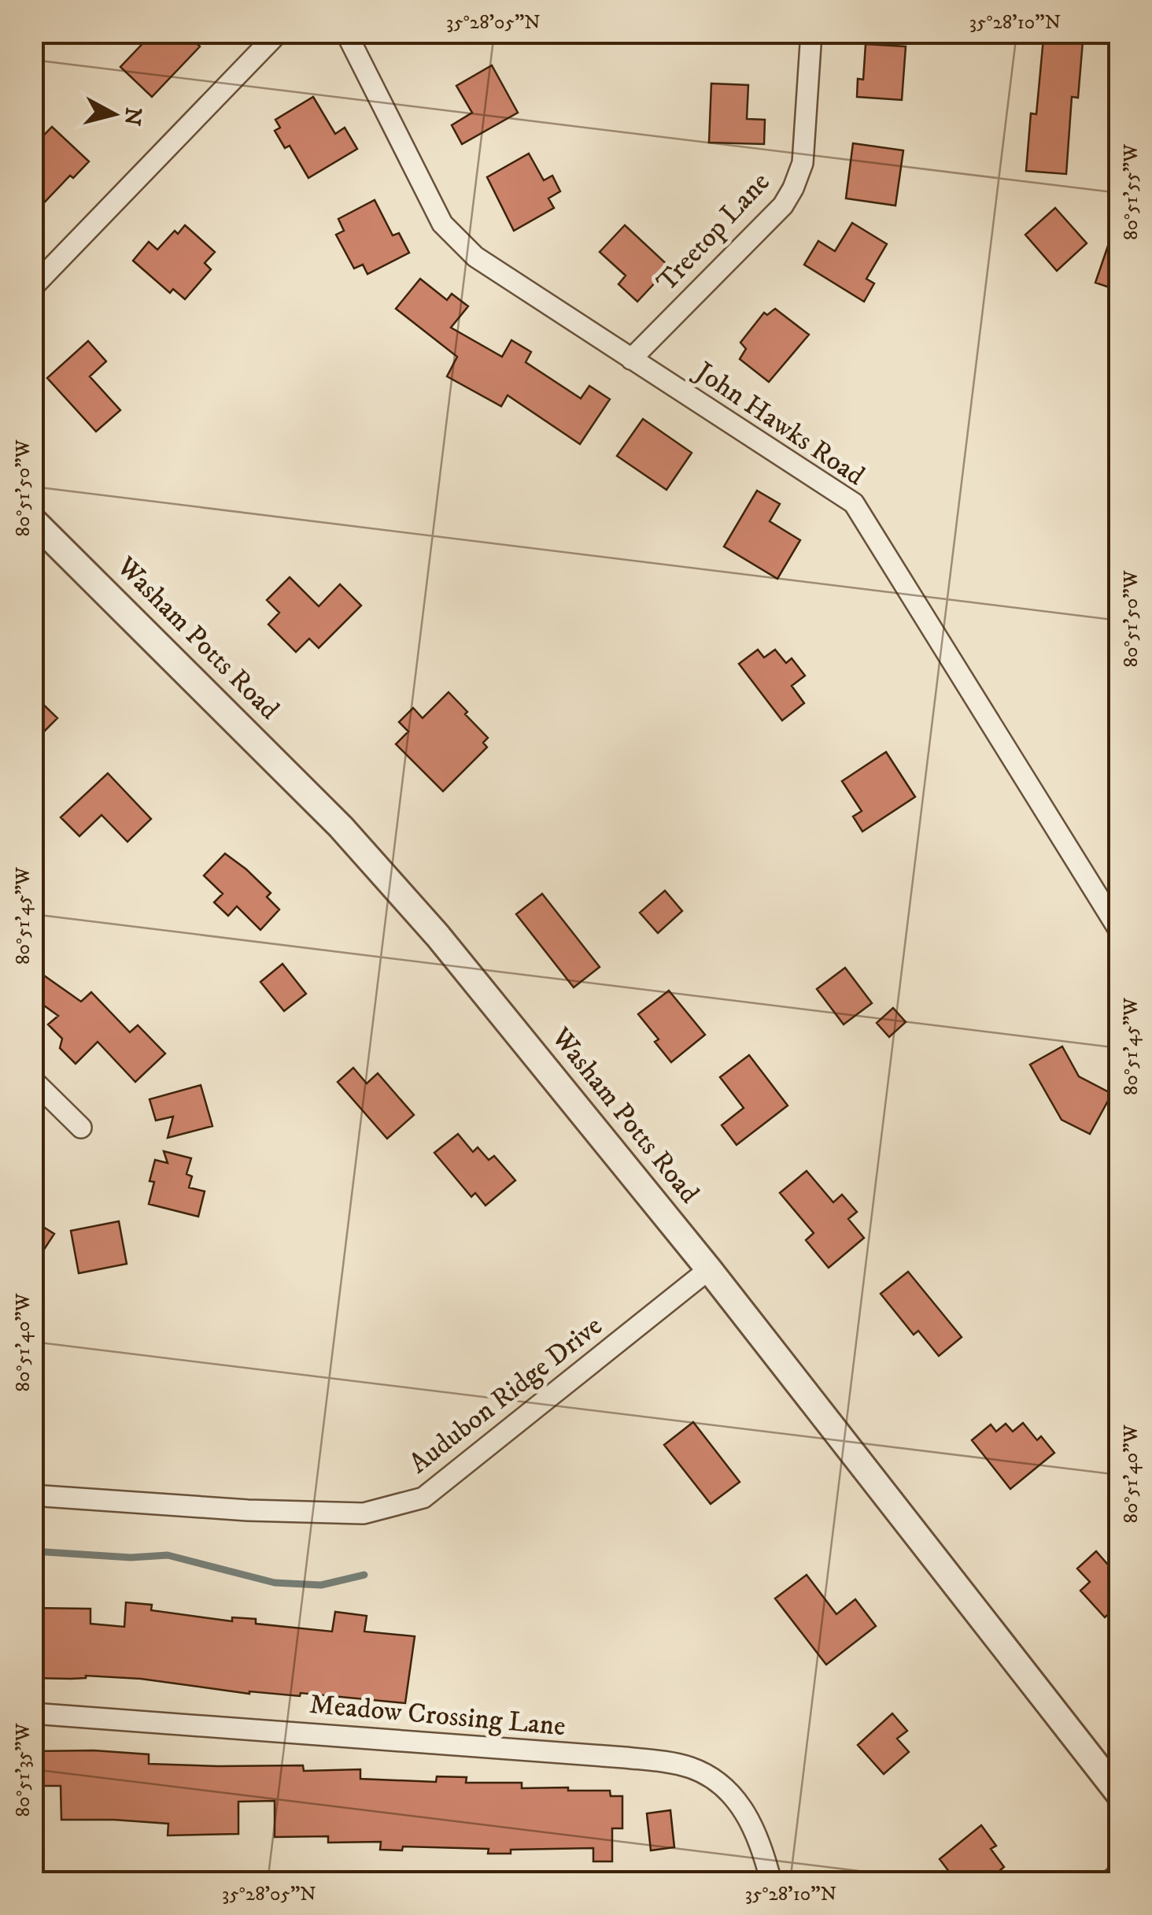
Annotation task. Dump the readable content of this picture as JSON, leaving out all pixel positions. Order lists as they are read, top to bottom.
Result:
{
  "streets": {
    "street": [
      "Treetop Lane",
      "John Hawks Road",
      "Washam Potts Road",
      "Audubon Ridge Drive",
      "Meadow Crossing Lane"
    ]
  },
  "crossings": [
    ["Treetop Lane", "John Hawks Road"],
    ["Washam Potts Road", "Audubon Ridge Drive"]
  ],
  "north": "right",
  "coordinates": [
    "35°28'05\"N",
    "35°28'10\"N",
    "80°51'55\"W",
    "80°51'50\"W",
    "80°51'45\"W",
    "80°51'40\"W",
    "80°51'35\"W"
  ]
}
